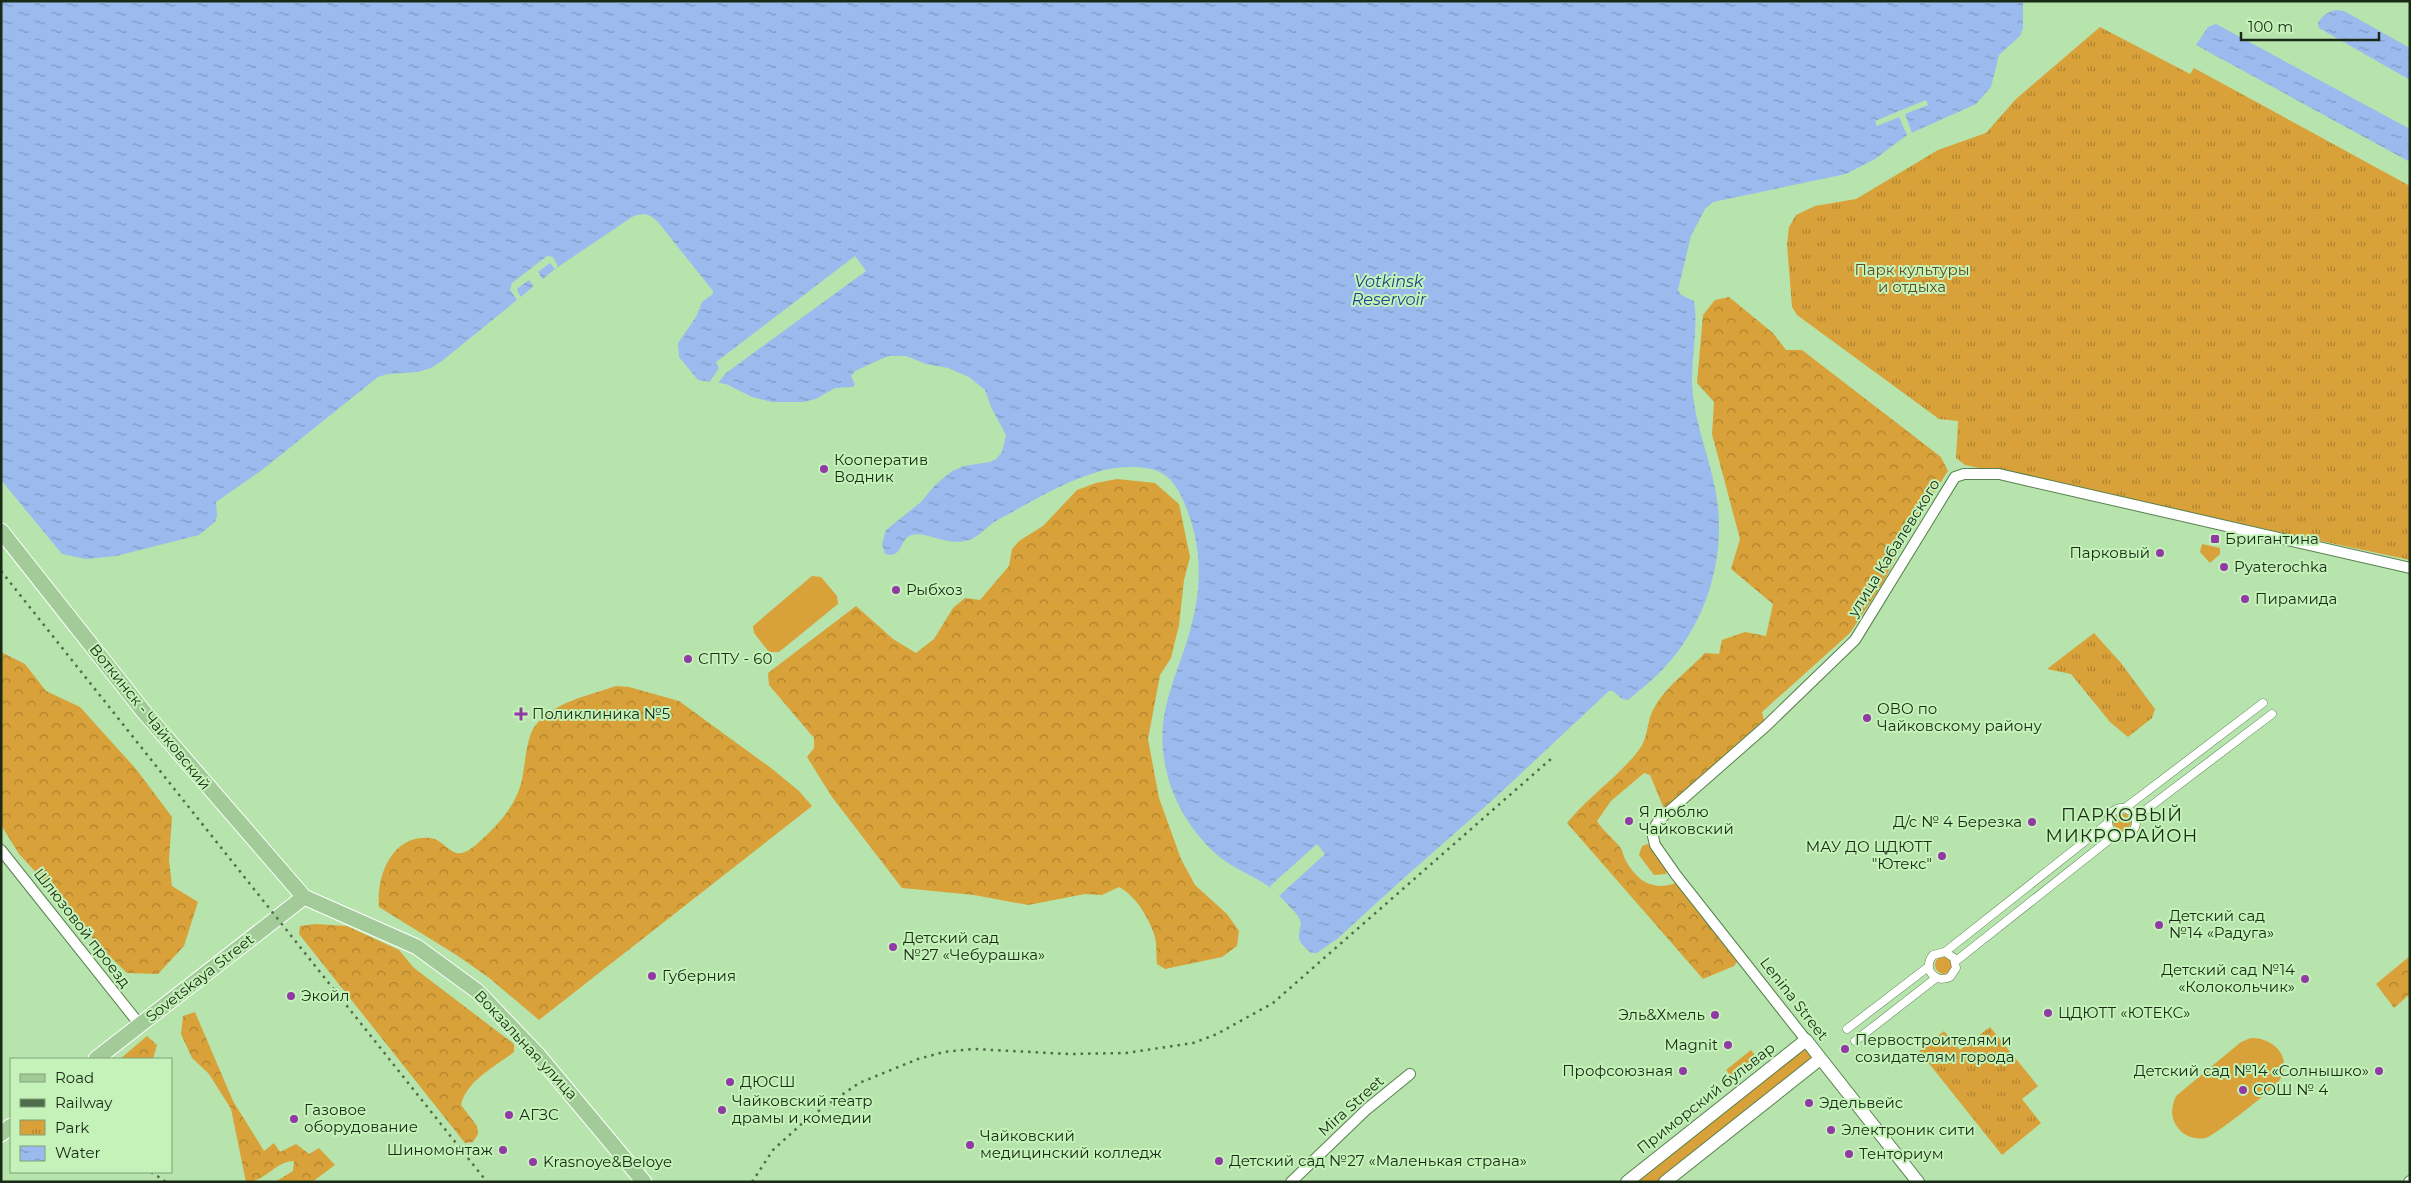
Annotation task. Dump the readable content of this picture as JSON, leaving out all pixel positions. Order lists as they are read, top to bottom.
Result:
{
  "streets": {
    "main road": ["Воткинск - Чайковский", "Sovetskaya Street", "Вокзальная улица"],
    "street": [
      "улица Кабалевского",
      "Шлюзовой проезд",
      "Lenina Street",
      "Приморский бульвар",
      "Mira Street"
    ]
  },
  "crossings": [
    ["улица Кабалевского", "Lenina Street"],
    ["Воткинск - Чайковский", "Sovetskaya Street"],
    ["Воткинск - Чайковский", "Вокзальная улица"],
    ["Шлюзовой проезд", "Sovetskaya Street"],
    ["Sovetskaya Street", "Вокзальная улица"],
    ["Lenina Street", "Приморский бульвар"]
  ],
  "districts": ["ПАРКОВЫЙ МИКРОРАЙОН"],
  "water": ["Votkinsk Reservoir"],
  "parks": ["Парк культуры и отдыха"],
  "places": {
    "other": [
      "Кооператив Водник",
      "Парковый",
      "Pyaterochka",
      "Рыбхоз",
      "Пирамида",
      "СПТУ - 60",
      "ОВО по Чайковскому району",
      "Я люблю Чайковский",
      "Д/с № 4 Березка",
      "МАУ ДО ЦДЮТТ \"Ютекс\"",
      "Детский сад №14 «Радуга»",
      "Детский сад №27 «Чебурашка»",
      "Губерния",
      "Детский сад №14 «Колокольчик»",
      "Экойл",
      "ЦДЮТТ «ЮТЕКС»",
      "Эль&Хмель",
      "Magnit",
      "Первостроителям и созидателям города",
      "Профсоюзная",
      "Детский сад №14 «Солнышко»",
      "ДЮСШ",
      "СОШ № 4",
      "Эдельвейс",
      "Чайковский театр драмы и комедии",
      "АГЗС",
      "Газовое оборудование",
      "Электроник сити",
      "Чайковский медицинский колледж",
      "Шиномонтаж",
      "Тенториум",
      "Детский сад №27 «Маленькая страна»",
      "Krasnoye&Beloye"
    ],
    "transit": ["Бригантина"],
    "health": ["Поликлиника №5"]
  },
  "legend": [
    "Road",
    "Railway",
    "Park",
    "Water"
  ],
  "scale_bar": "100 m"
}
